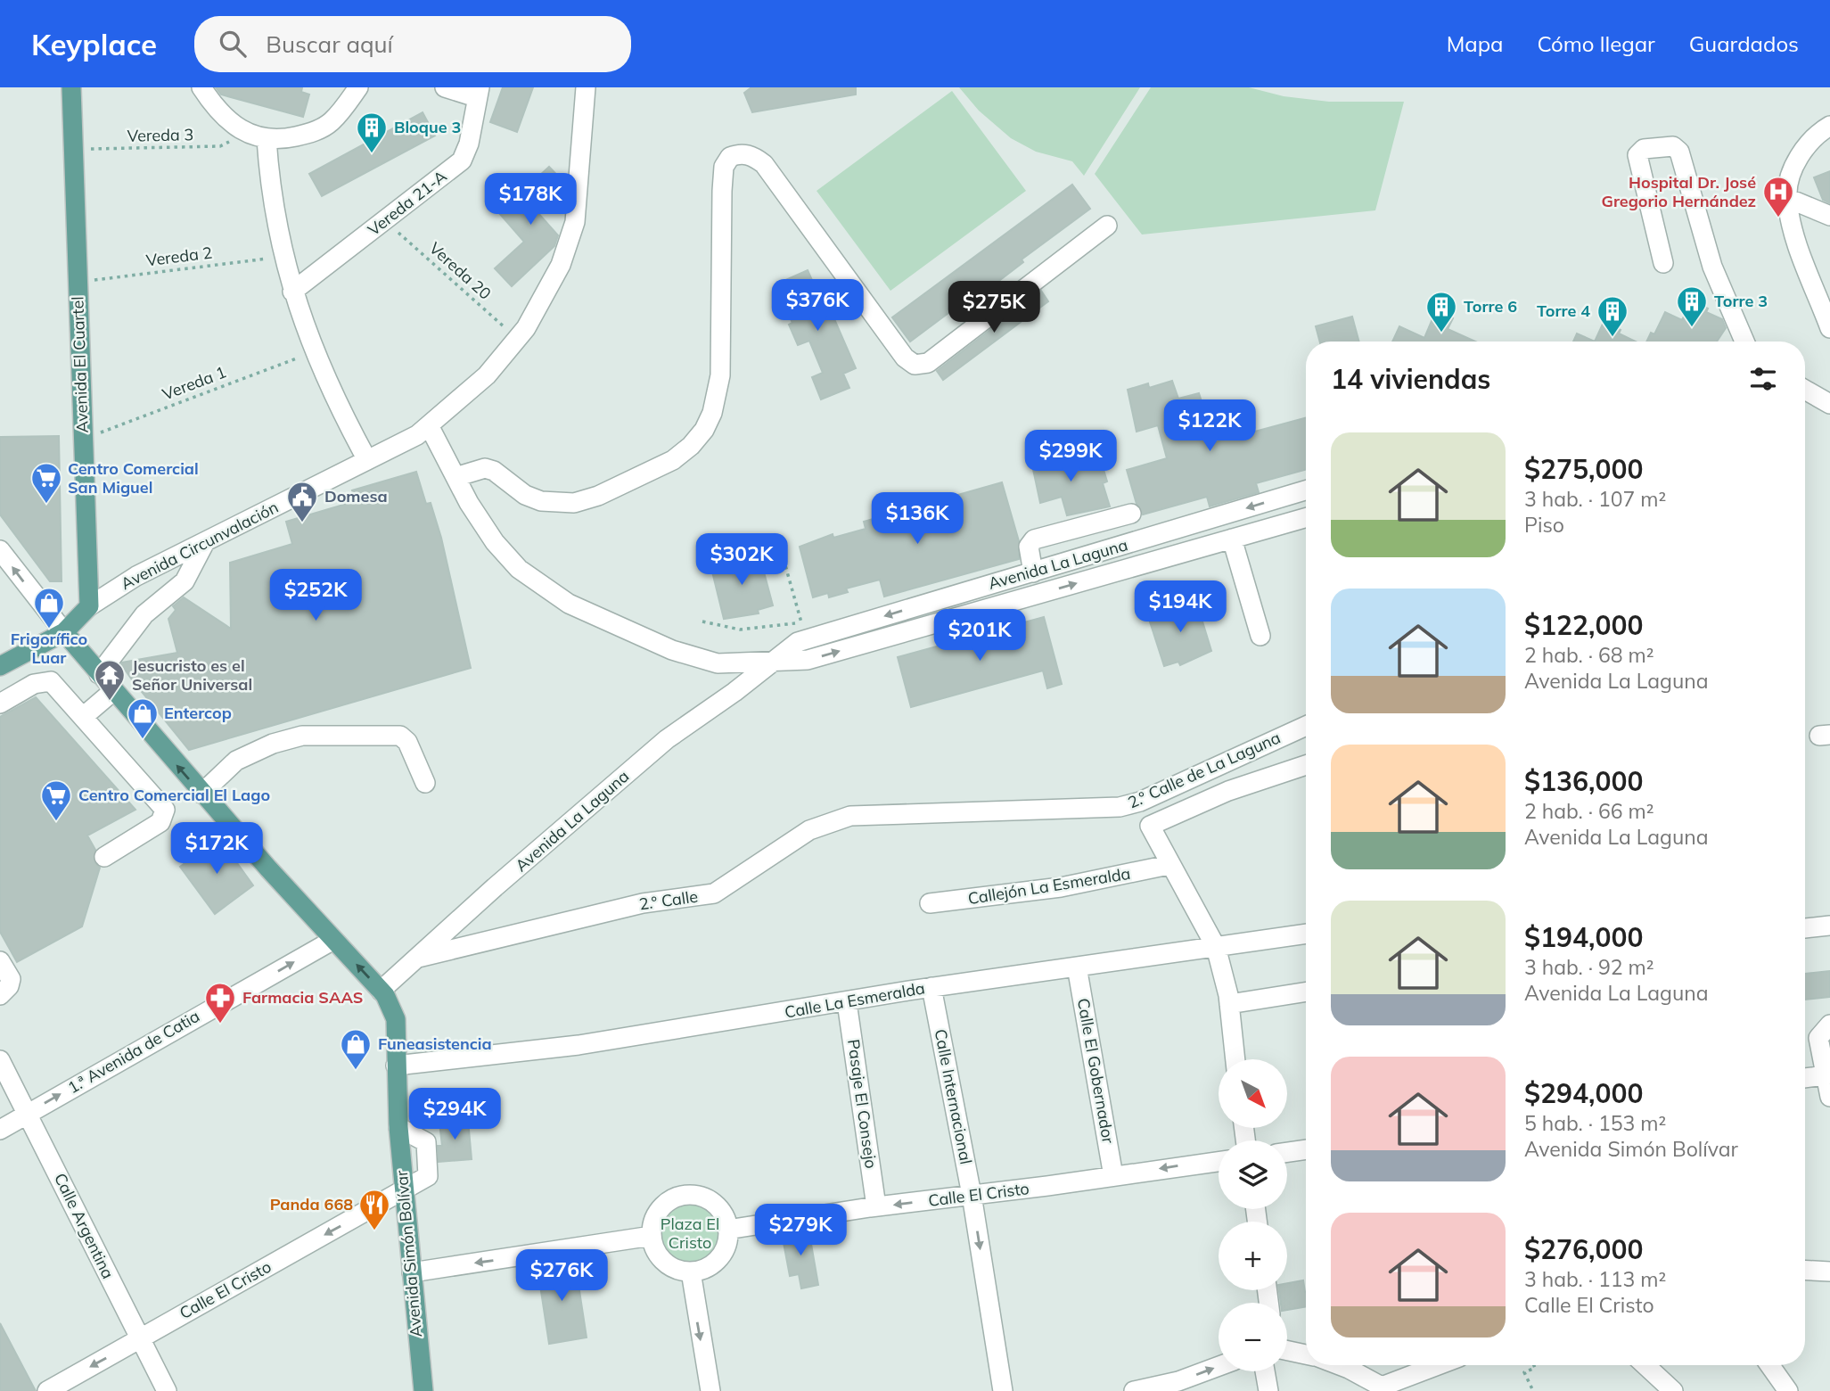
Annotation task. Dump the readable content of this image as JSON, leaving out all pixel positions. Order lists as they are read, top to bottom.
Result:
{
  "streets": {
    "main road": ["Avenida El Cuartel", "Avenida Simón Bolívar"],
    "street": [
      "Vereda 21-A",
      "Avenida Circunvalación",
      "Avenida La Laguna",
      "2.° Calle de La Laguna",
      "Callejón La Esmeralda",
      "2.° Calle",
      "Calle La Esmeralda",
      "1.ª Avenida de Catia",
      "Calle El Gobernador",
      "Calle Internacional",
      "Pasaje El Consejo",
      "Calle El Cristo",
      "Calle Argentina"
    ],
    "path": [
      "Vereda 3",
      "Vereda 2",
      "Vereda 20",
      "Vereda 1"
    ]
  },
  "crossings": [
    ["Vereda 3", "Avenida El Cuartel"],
    ["Vereda 21-A", "Vereda 20"],
    ["Vereda 2", "Avenida El Cuartel"],
    ["Vereda 20", "Avenida Circunvalación"],
    ["Avenida El Cuartel", "Vereda 1"],
    ["Avenida El Cuartel", "Avenida Circunvalación"],
    ["Avenida Circunvalación", "Avenida La Laguna"],
    ["Avenida La Laguna", "2.° Calle"],
    ["Avenida La Laguna", "Avenida Simón Bolívar"],
    ["2.° Calle de La Laguna", "Callejón La Esmeralda"],
    ["2.° Calle de La Laguna", "2.° Calle"],
    ["Calle La Esmeralda", "Calle El Gobernador"],
    ["Calle La Esmeralda", "Calle Internacional"],
    ["Calle La Esmeralda", "Pasaje El Consejo"],
    ["Calle La Esmeralda", "Avenida Simón Bolívar"],
    ["1.ª Avenida de Catia", "Calle Argentina"],
    ["1.ª Avenida de Catia", "Avenida Simón Bolívar"],
    ["Calle El Gobernador", "Calle El Cristo"],
    ["Calle Internacional", "Calle El Cristo"],
    ["Pasaje El Consejo", "Calle El Cristo"],
    ["Calle El Cristo", "Calle Argentina"],
    ["Calle El Cristo", "Avenida Simón Bolívar"]
  ],
  "one_way": ["1.ª Avenida de Catia", "Calle Internacional", "Calle El Cristo"],
  "parks": ["Plaza El Cristo"],
  "places": {
    "building": [
      "Bloque 3",
      "Torre 3",
      "Torre 6",
      "Torre 4"
    ],
    "hospital": ["Hospital Dr. José Gregorio Hernández"],
    "supermarket": ["Centro Comercial San Miguel", "Centro Comercial El Lago"],
    "public building": ["Domesa"],
    "shop": ["Frigorífico Luar", "Entercop", "Funeasistencia"],
    "temple": ["Jesucristo es el Señor Universal"],
    "pharmacy": ["Farmacia SAAS"],
    "restaurant": ["Panda 668"]
  },
  "north": "bottom right",
  "page": {
    "header": "Keyplace",
    "search": "Buscar aquí",
    "nav": ["Mapa", "Cómo llegar", "Guardados"],
    "price": [
      "$178K",
      "$376K",
      "$275K",
      "$122K",
      "$299K",
      "$136K",
      "$302K",
      "$252K",
      "$194K",
      "$201K",
      "$172K",
      "$294K",
      "$279K",
      "$276K"
    ],
    "heading": "14 viviendas",
    "list": [
      {
        "name": "$275,000",
        "note": "3 hab. · 107 m² · Piso"
      },
      {
        "name": "$122,000",
        "note": "2 hab. · 68 m² · Avenida La Laguna"
      },
      {
        "name": "$136,000",
        "note": "2 hab. · 66 m² · Avenida La Laguna"
      },
      {
        "name": "$194,000",
        "note": "3 hab. · 92 m² · Avenida La Laguna"
      },
      {
        "name": "$294,000",
        "note": "5 hab. · 153 m² · Avenida Simón Bolívar"
      },
      {
        "name": "$276,000",
        "note": "3 hab. · 113 m² · Calle El Cristo"
      }
    ],
    "map_buttons": ["+", "−"]
  }
}
